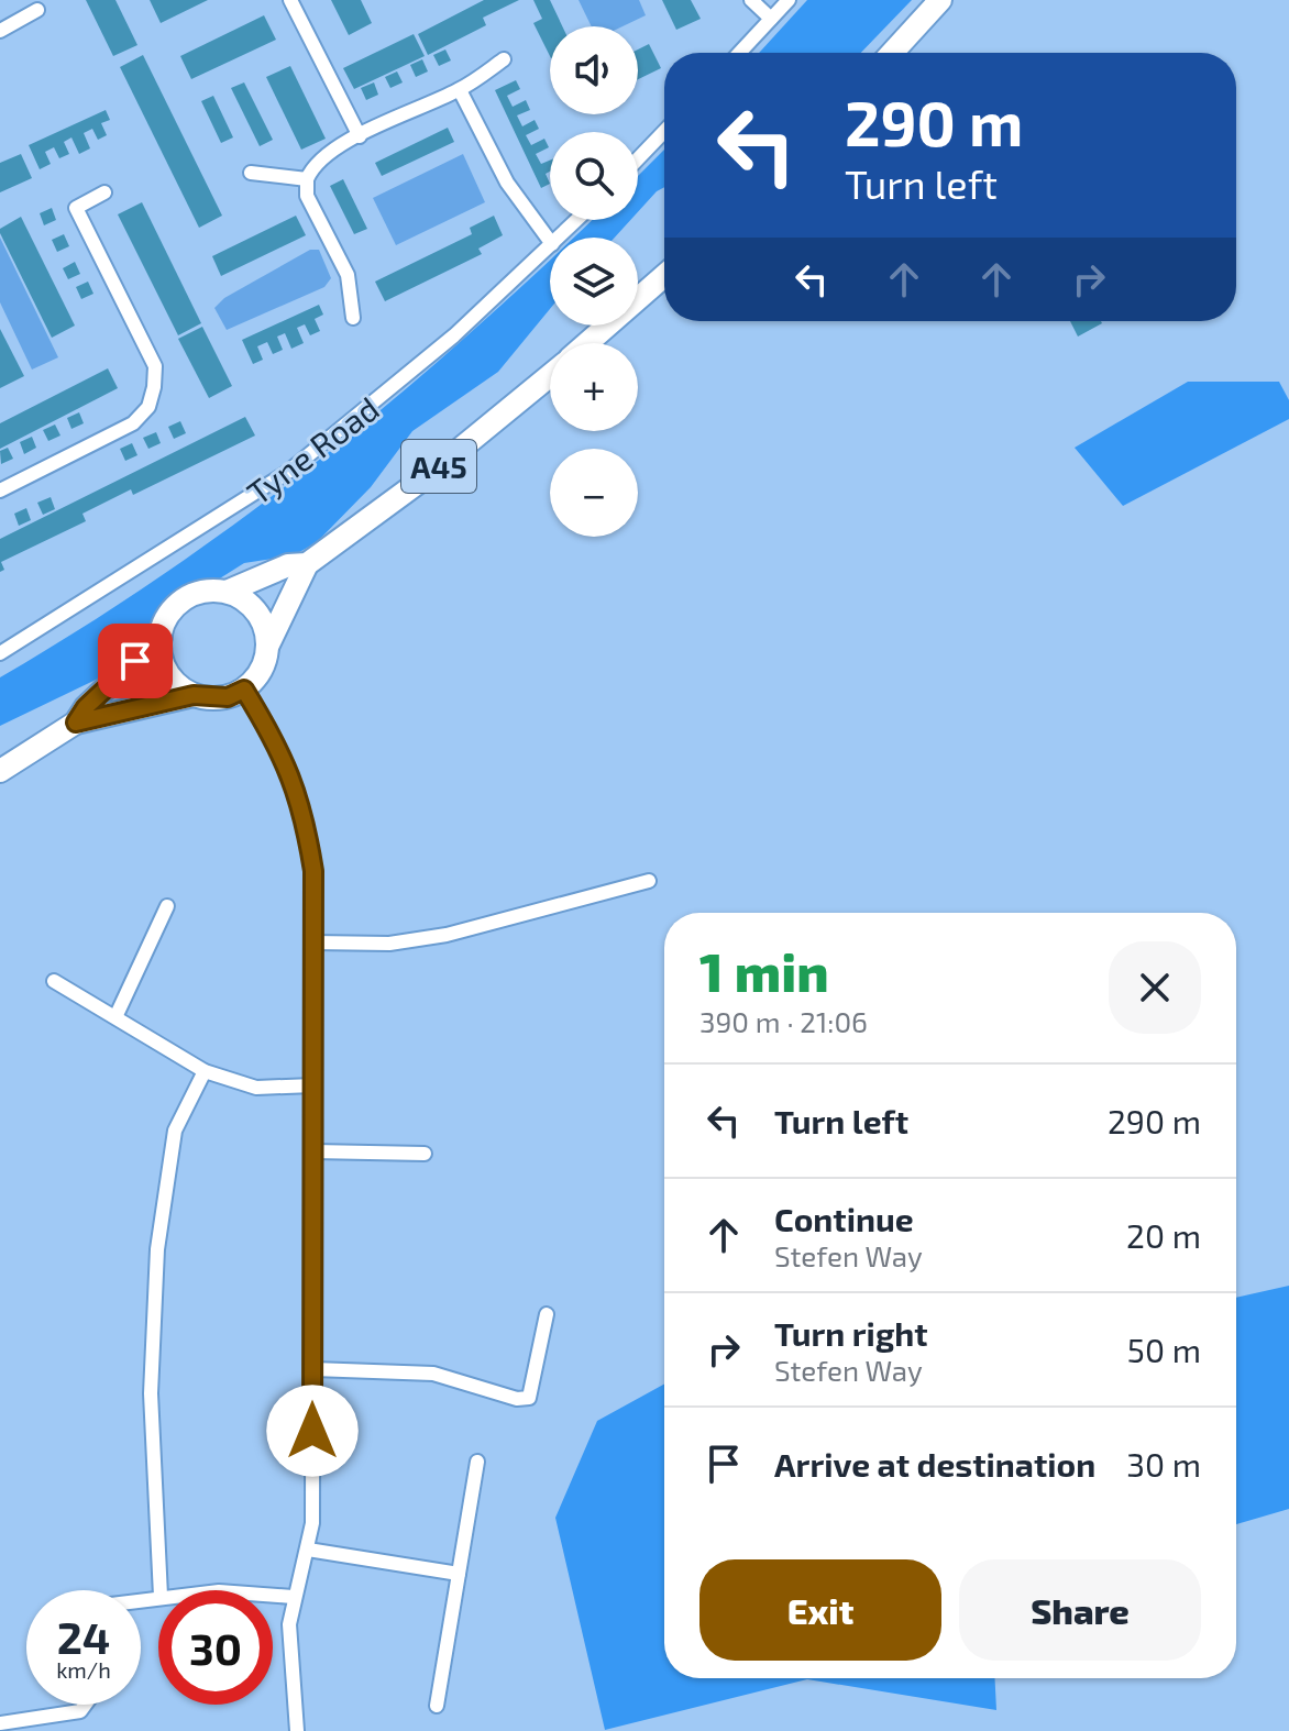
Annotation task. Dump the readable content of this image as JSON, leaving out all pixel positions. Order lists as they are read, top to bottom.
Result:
{
  "streets": {
    "highway": ["A45"],
    "street": ["Tyne Road"]
  },
  "page": {
    "map_buttons": ["+", "−"],
    "turn": ["290 m", "Turn left"],
    "heading": ["1 min", "390 m · 21:06"],
    "list": [
      {
        "name": "Turn left",
        "value": "290 m"
      },
      {
        "name": "Continue",
        "note": "Stefen Way",
        "value": "20 m"
      },
      {
        "name": "Turn right",
        "note": "Stefen Way",
        "value": "50 m"
      },
      {
        "name": "Arrive at destination",
        "value": "30 m"
      }
    ],
    "buttons": ["Exit", "Share"],
    "speed": "24 km/h",
    "limit": "30"
  }
}
